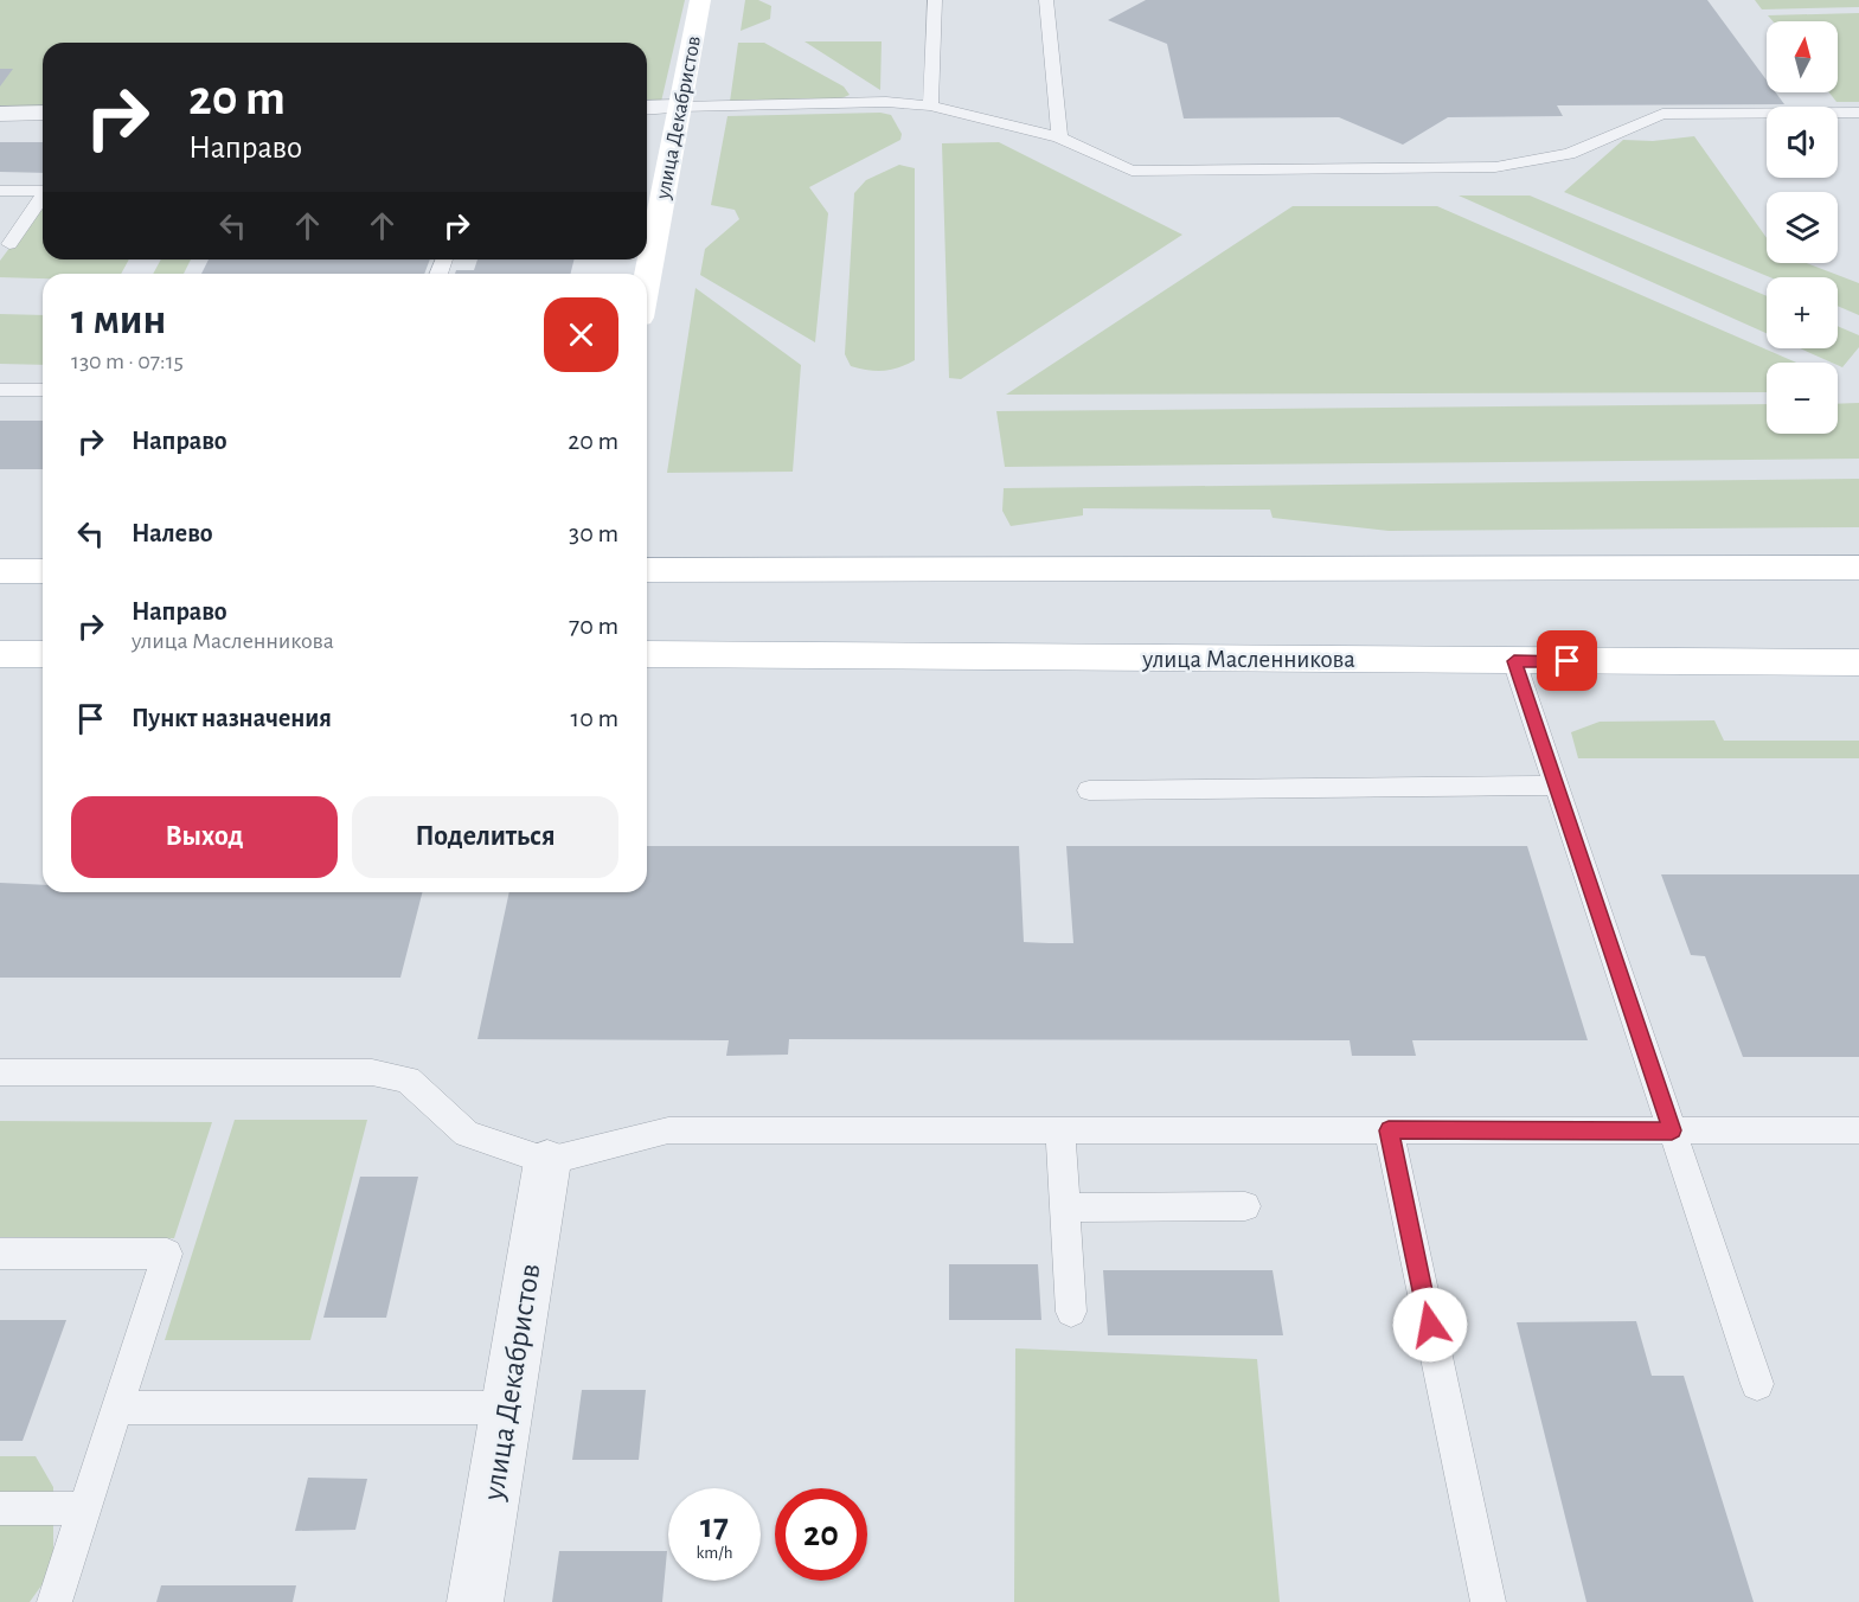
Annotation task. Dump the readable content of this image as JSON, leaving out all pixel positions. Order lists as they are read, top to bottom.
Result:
{
  "streets": {
    "main road": ["улица Декабристов", "улица Масленникова"]
  },
  "north": "top",
  "page": {
    "map_buttons": ["+", "−"],
    "turn": ["20 m", "Направо"],
    "heading": ["1 мин", "130 m · 07:15"],
    "list": [
      {
        "name": "Направо",
        "value": "20 m"
      },
      {
        "name": "Налево",
        "value": "30 m"
      },
      {
        "name": "Направо",
        "note": "улица Масленникова",
        "value": "70 m"
      },
      {
        "name": "Пункт назначения",
        "value": "10 m"
      }
    ],
    "buttons": ["Выход", "Поделиться"],
    "speed": "17 km/h",
    "limit": "20"
  }
}
